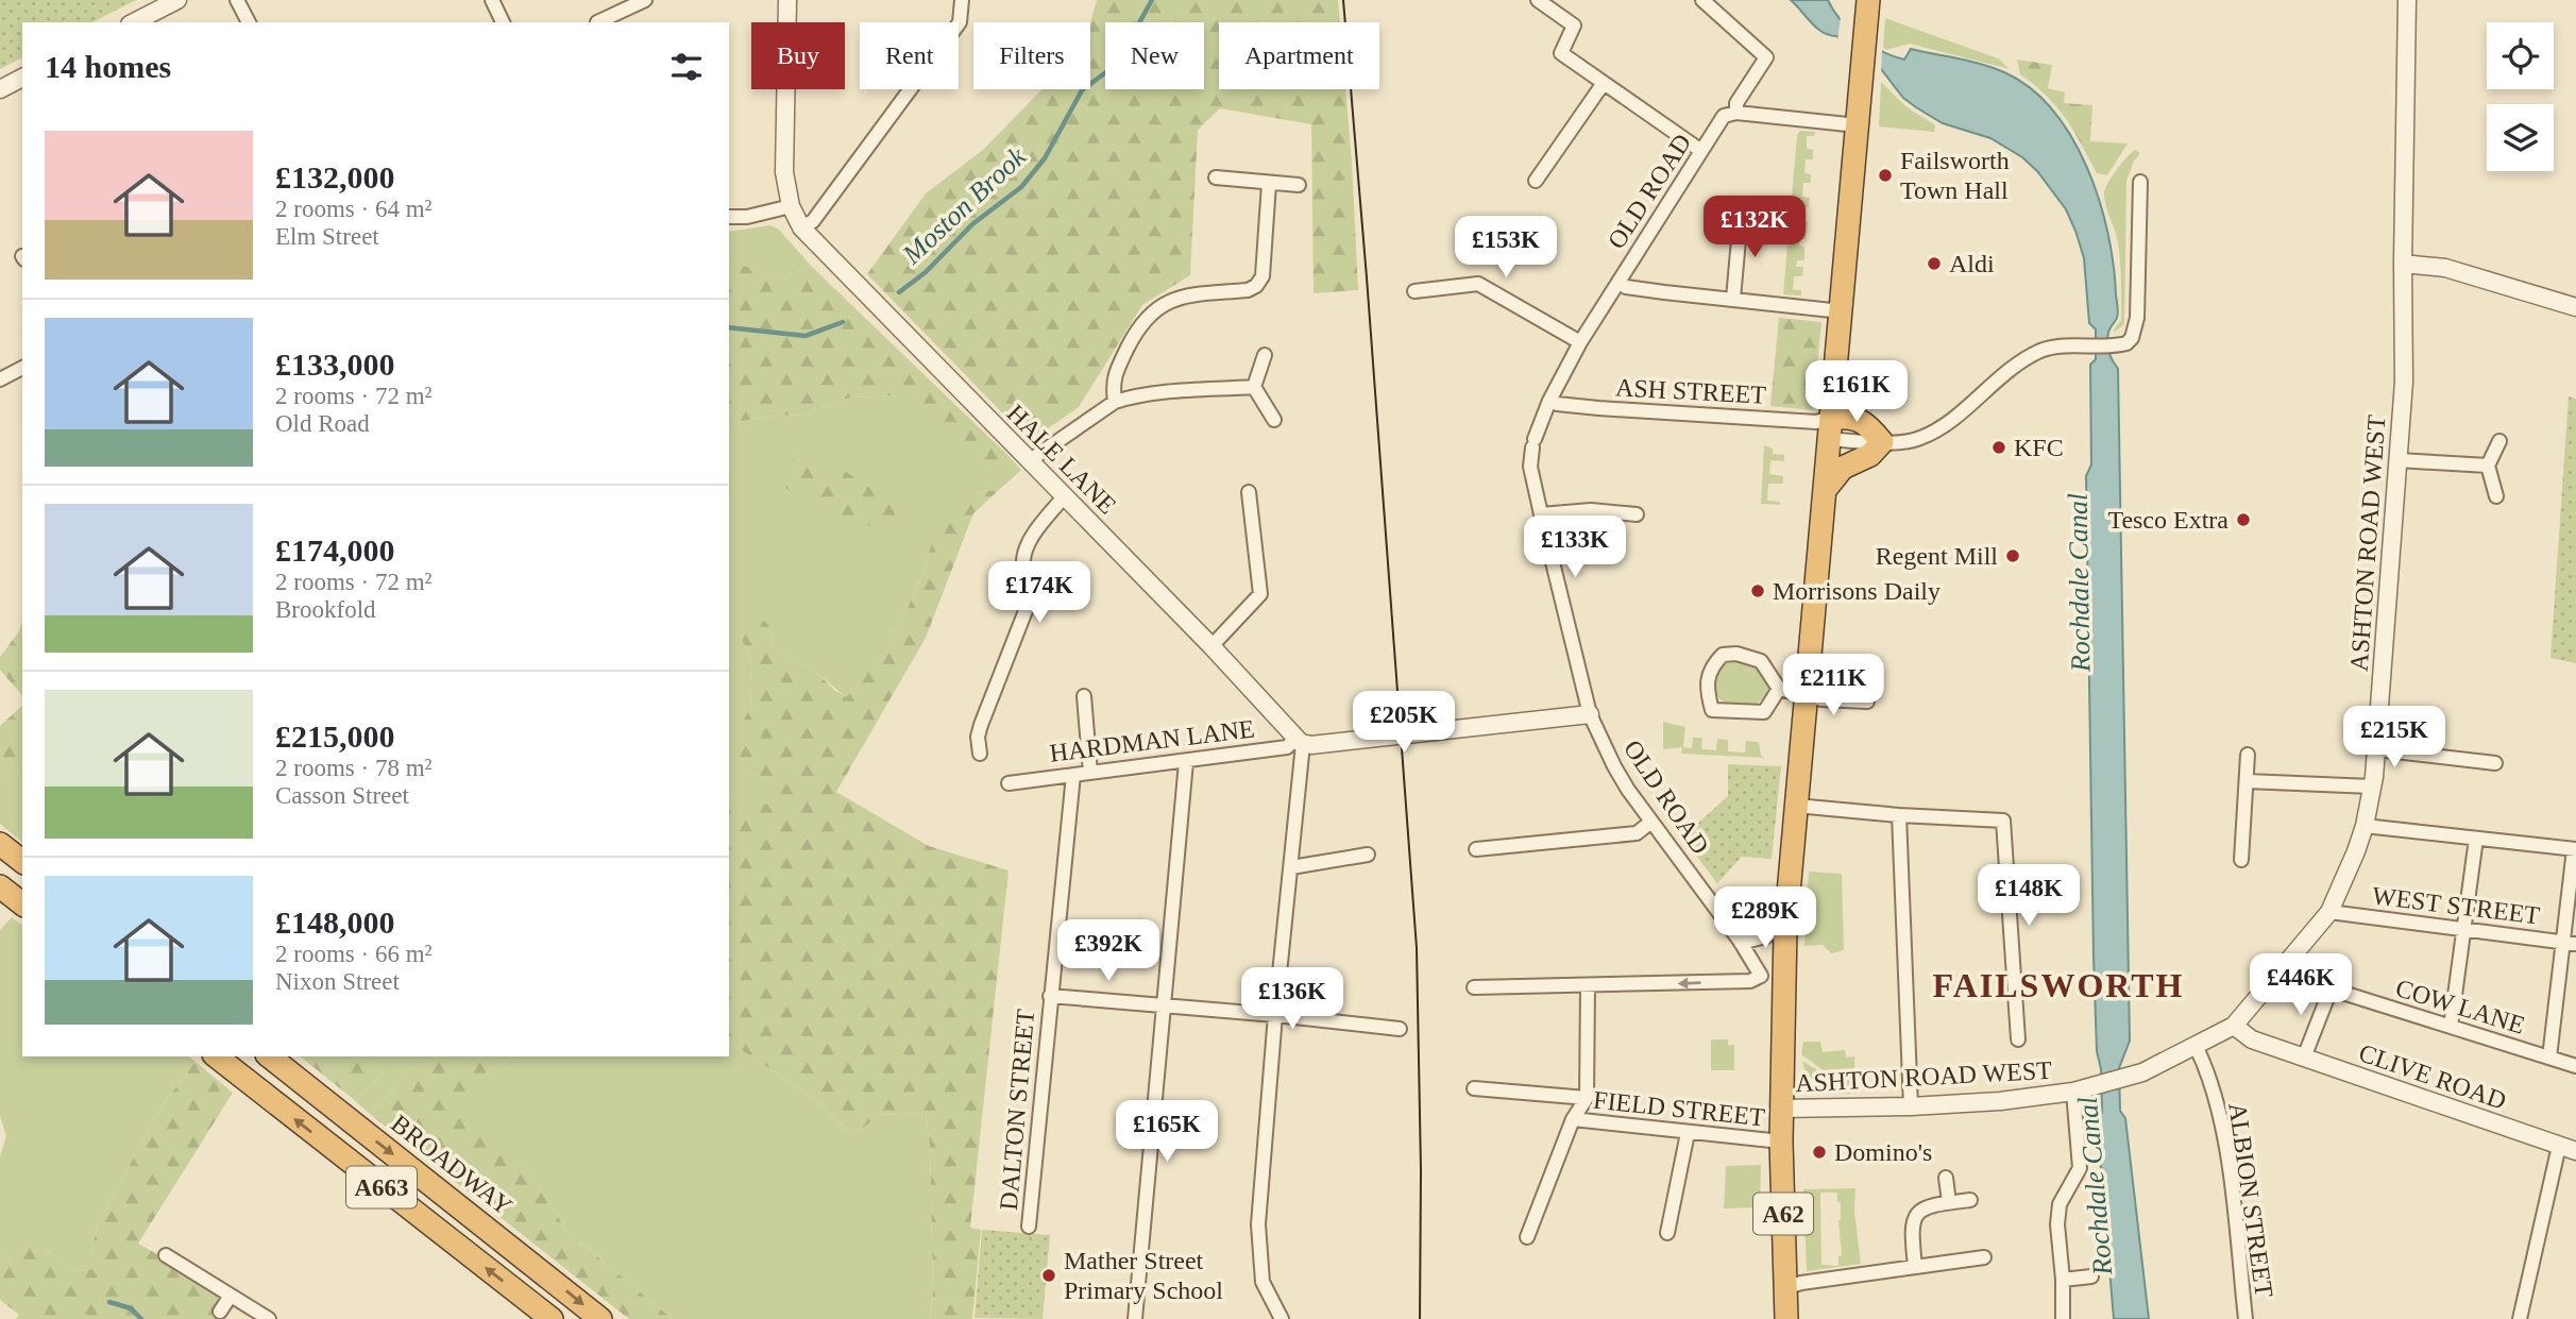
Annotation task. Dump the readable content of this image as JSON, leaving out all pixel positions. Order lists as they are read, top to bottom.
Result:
{
  "streets": {
    "highway": ["BROADWAY", "A663", "A62"],
    "street": [
      "OLD ROAD",
      "ASH STREET",
      "HALE LANE",
      "ASHTON ROAD WEST",
      "HARDMAN LANE",
      "WEST STREET",
      "COW LANE",
      "CLIVE ROAD",
      "FIELD STREET",
      "DALTON STREET",
      "ALBION STREET"
    ]
  },
  "crossings": [
    ["OLD ROAD", "ASH STREET"],
    ["OLD ROAD", "HARDMAN LANE"],
    ["OLD ROAD", "A62"],
    ["ASH STREET", "A62"],
    ["HALE LANE", "HARDMAN LANE"],
    ["ASHTON ROAD WEST", "WEST STREET"],
    ["ASHTON ROAD WEST", "CLIVE ROAD"],
    ["ASHTON ROAD WEST", "ALBION STREET"],
    ["ASHTON ROAD WEST", "A62"],
    ["HARDMAN LANE", "DALTON STREET"],
    ["FIELD STREET", "A62"]
  ],
  "districts": ["FAILSWORTH"],
  "water": ["Moston Brook", "Rochdale Canal"],
  "places": [
    "Failsworth Town Hall",
    "Aldi",
    "KFC",
    "Tesco Extra",
    "Regent Mill",
    "Morrisons Daily",
    "Domino's",
    "Mather Street Primary School"
  ],
  "page": {
    "chip": [
      "Buy",
      "Rent",
      "Filters",
      "New",
      "Apartment"
    ],
    "heading": "14 homes",
    "list": [
      {
        "name": "£132,000",
        "note": "2 rooms · 64 m² · Elm Street"
      },
      {
        "name": "£133,000",
        "note": "2 rooms · 72 m² · Old Road"
      },
      {
        "name": "£174,000",
        "note": "2 rooms · 72 m² · Brookfold"
      },
      {
        "name": "£215,000",
        "note": "2 rooms · 78 m² · Casson Street"
      },
      {
        "name": "£148,000",
        "note": "2 rooms · 66 m² · Nixon Street"
      }
    ],
    "price": [
      "£132K",
      "£153K",
      "£161K",
      "£133K",
      "£174K",
      "£211K",
      "£205K",
      "£215K",
      "£148K",
      "£289K",
      "£392K",
      "£446K",
      "£136K",
      "£165K"
    ]
  }
}
